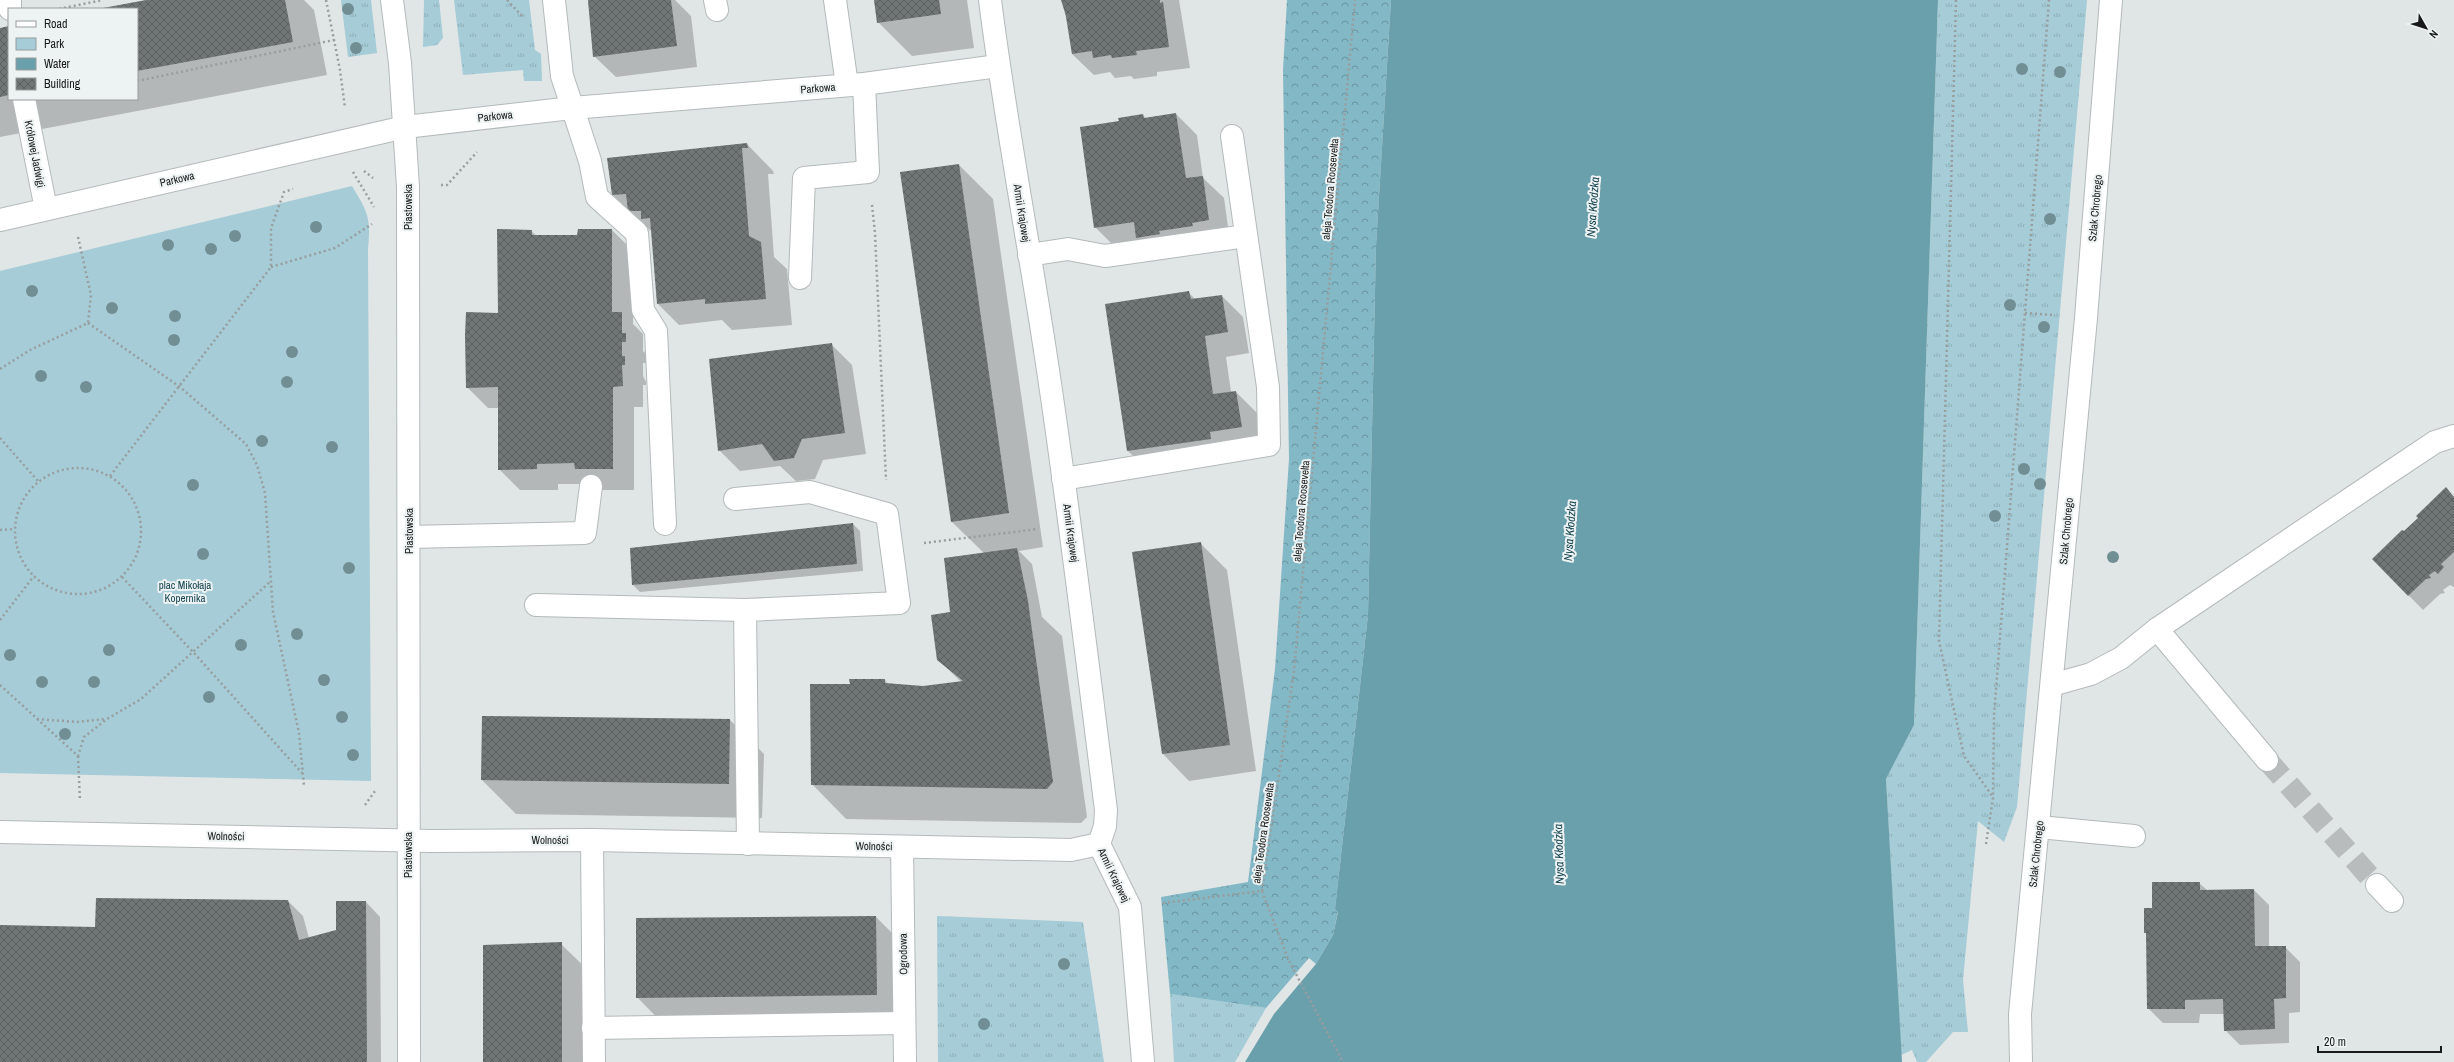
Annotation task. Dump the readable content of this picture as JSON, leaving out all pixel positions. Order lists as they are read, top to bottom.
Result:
{
  "streets": {
    "street": [
      "Parkowa",
      "Królowej Jadwigi",
      "Piastowska",
      "Szlak Chrobrego",
      "Armii Krajowej",
      "Wolności",
      "Ogrodowa"
    ],
    "path": ["aleja Teodora Roosevelta"]
  },
  "crossings": [
    ["Parkowa", "Królowej Jadwigi"],
    ["Parkowa", "Piastowska"],
    ["Parkowa", "Armii Krajowej"],
    ["aleja Teodora Roosevelta", "Armii Krajowej"],
    ["Piastowska", "Wolności"],
    ["Armii Krajowej", "Wolności"],
    ["Wolności", "Ogrodowa"]
  ],
  "water": ["Nysa Kłodzka"],
  "parks": ["plac Mikołaja Kopernika"],
  "legend": [
    "Road",
    "Park",
    "Water",
    "Building"
  ],
  "scale_bar": "20 m",
  "north": "bottom right"
}
